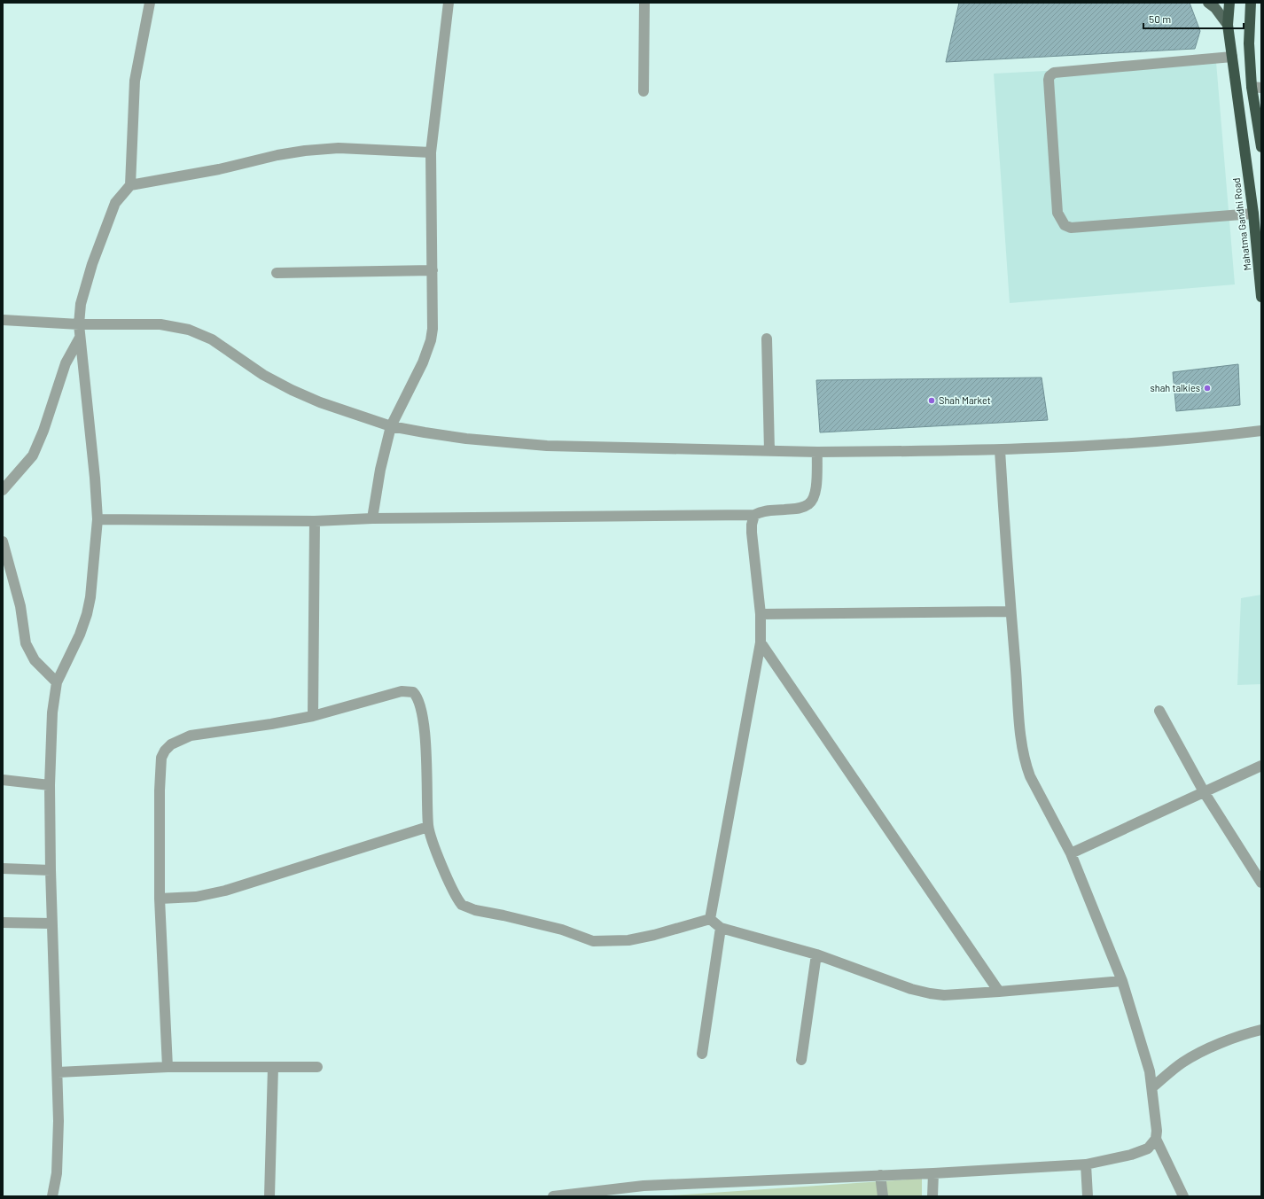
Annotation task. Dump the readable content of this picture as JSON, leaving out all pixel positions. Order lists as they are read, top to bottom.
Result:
{
  "streets": {
    "highway": ["Mahatma Gandhi Road"]
  },
  "places": ["shah talkies", "Shah Market"],
  "scale_bar": "50 m"
}
